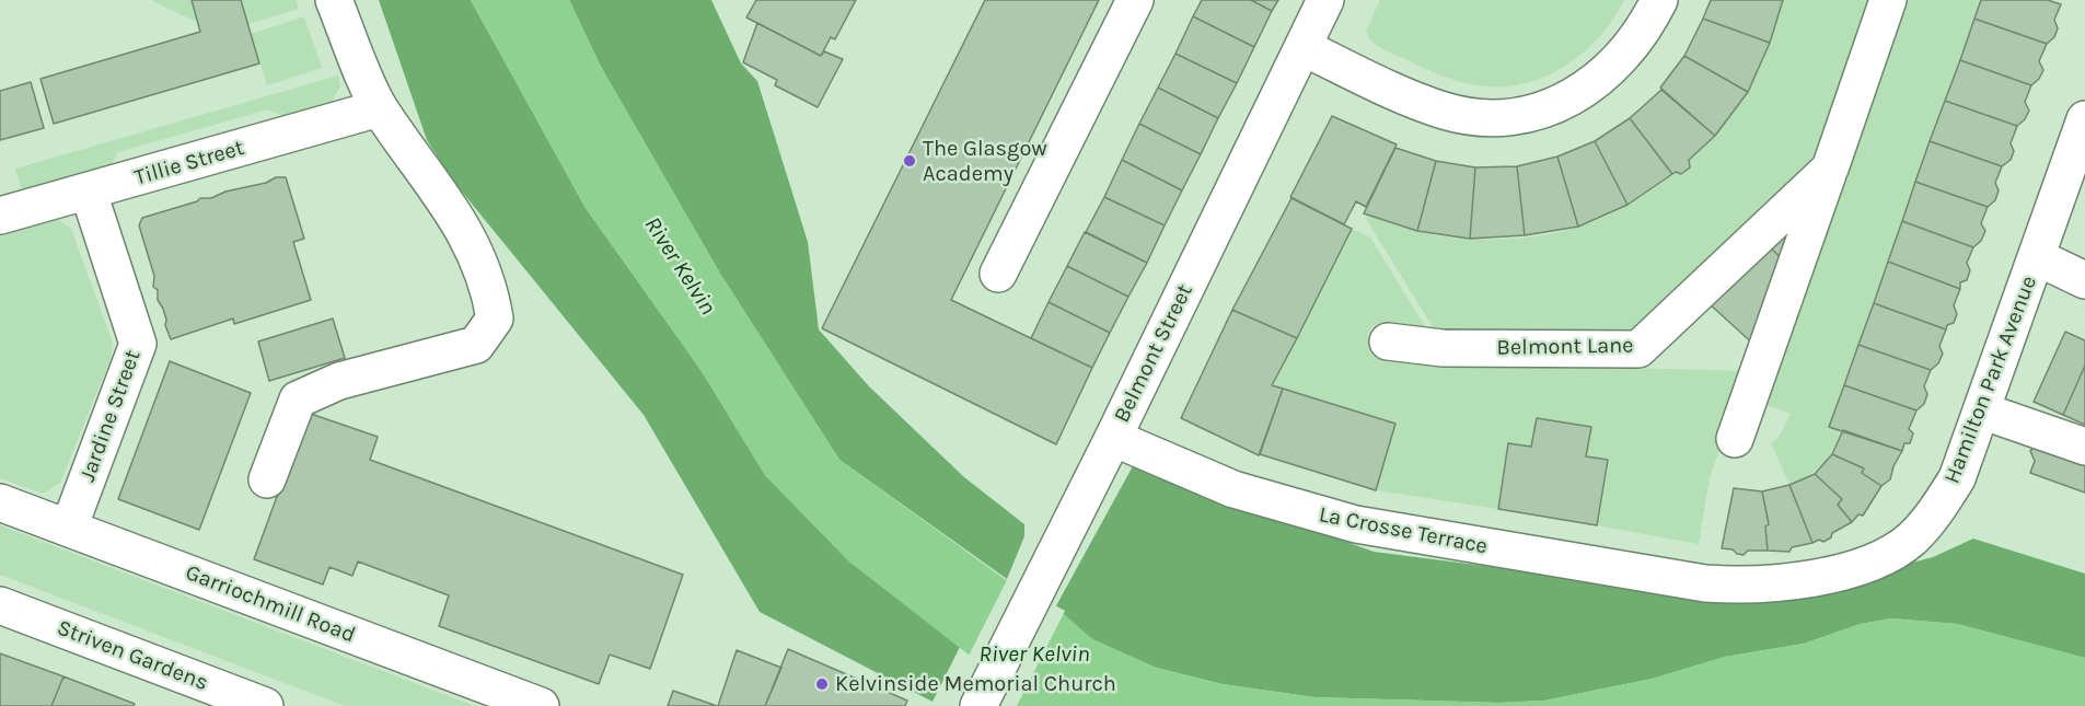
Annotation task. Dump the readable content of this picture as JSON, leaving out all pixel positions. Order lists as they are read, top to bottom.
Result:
{
  "streets": {
    "street": [
      "Tillie Street",
      "Belmont Lane",
      "Belmont Street",
      "Hamilton Park Avenue",
      "Jardine Street",
      "La Crosse Terrace",
      "Garriochmill Road",
      "Striven Gardens"
    ]
  },
  "crossings": [
    ["Tillie Street", "Jardine Street"],
    ["Belmont Street", "La Crosse Terrace"],
    ["Hamilton Park Avenue", "La Crosse Terrace"],
    ["Jardine Street", "Garriochmill Road"]
  ],
  "water": ["River Kelvin"],
  "places": ["The Glasgow Academy", "Kelvinside Memorial Church"]
}
